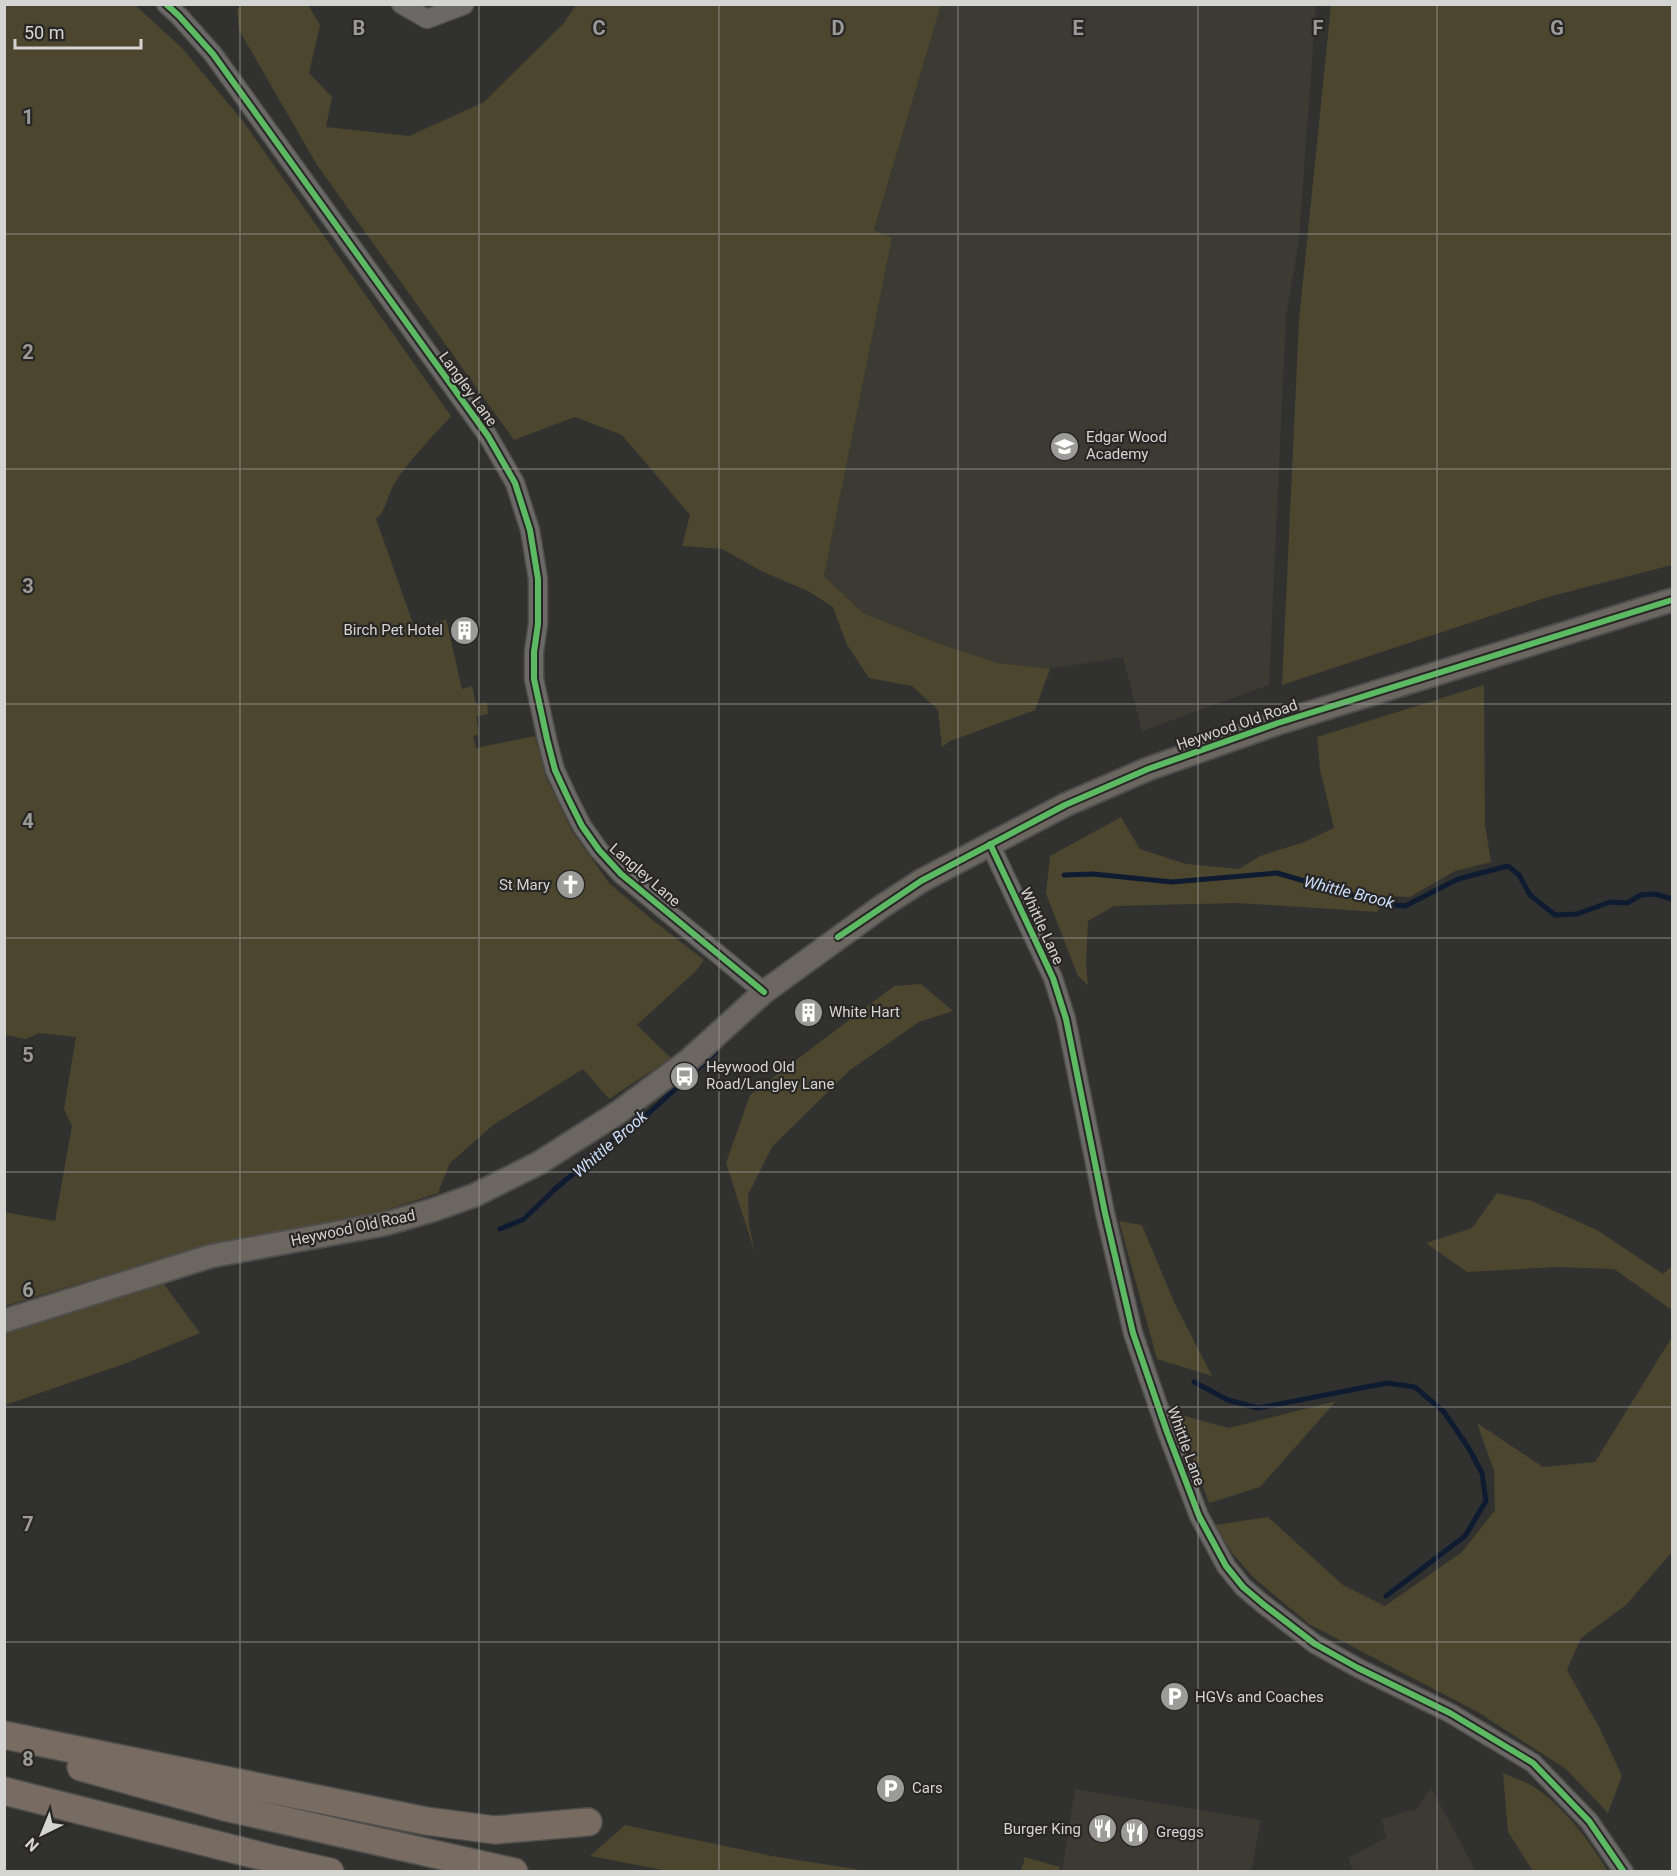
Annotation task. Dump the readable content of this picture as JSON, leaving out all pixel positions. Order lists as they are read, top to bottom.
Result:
{
  "streets": {
    "main road": ["Heywood Old Road"],
    "street": ["Langley Lane", "Whittle Lane"]
  },
  "crossings": [
    ["Langley Lane", "Heywood Old Road"],
    ["Heywood Old Road", "Whittle Lane"]
  ],
  "water": ["Whittle Brook"],
  "places": {
    "school or university": ["Edgar Wood Academy"],
    "building": ["Birch Pet Hotel", "White Hart"],
    "church": ["St Mary"],
    "bus stop": ["Heywood Old Road/Langley Lane"],
    "parking": ["HGVs and Coaches", "Cars"],
    "restaurant": ["Burger King", "Greggs"]
  },
  "scale_bar": "50 m",
  "north": "bottom left",
  "grid": {
    "columns": [
      "B",
      "C",
      "D",
      "E",
      "F",
      "G"
    ],
    "rows": [
      "1",
      "2",
      "3",
      "4",
      "5",
      "6",
      "7",
      "8"
    ]
  }
}
